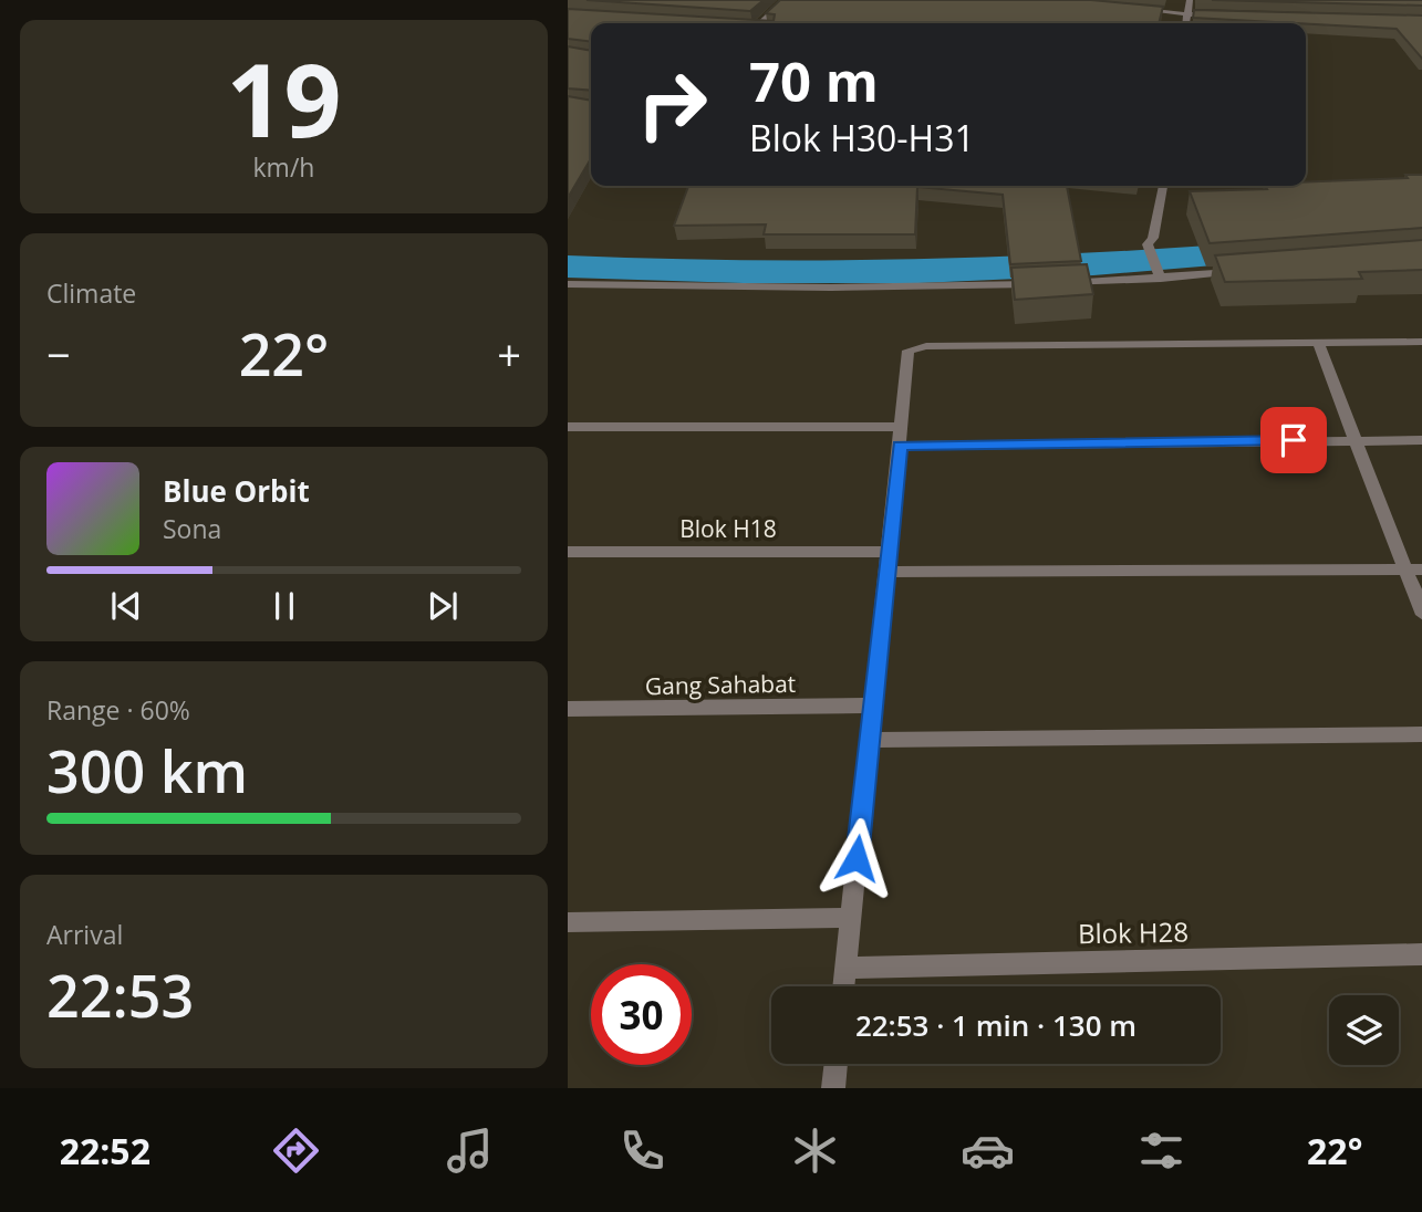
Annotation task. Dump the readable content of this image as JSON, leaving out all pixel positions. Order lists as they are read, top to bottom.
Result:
{
  "streets": {
    "street": ["Blok H18", "Gang Sahabat", "Blok H28"]
  },
  "page": {
    "tile": [
      ["19", "km/h"],
      "Climate",
      ["Range · 60%", "300 km"],
      ["Arrival", "22:53"]
    ],
    "turn": ["70 m", "Blok H30-H31"],
    "heat": ["−", "22°", "+"],
    "song": ["Blue Orbit", "Sona"],
    "limit": "30",
    "trip": "22:53 · 1 min · 130 m",
    "tabs": ["22:52", "22°"]
  }
}
